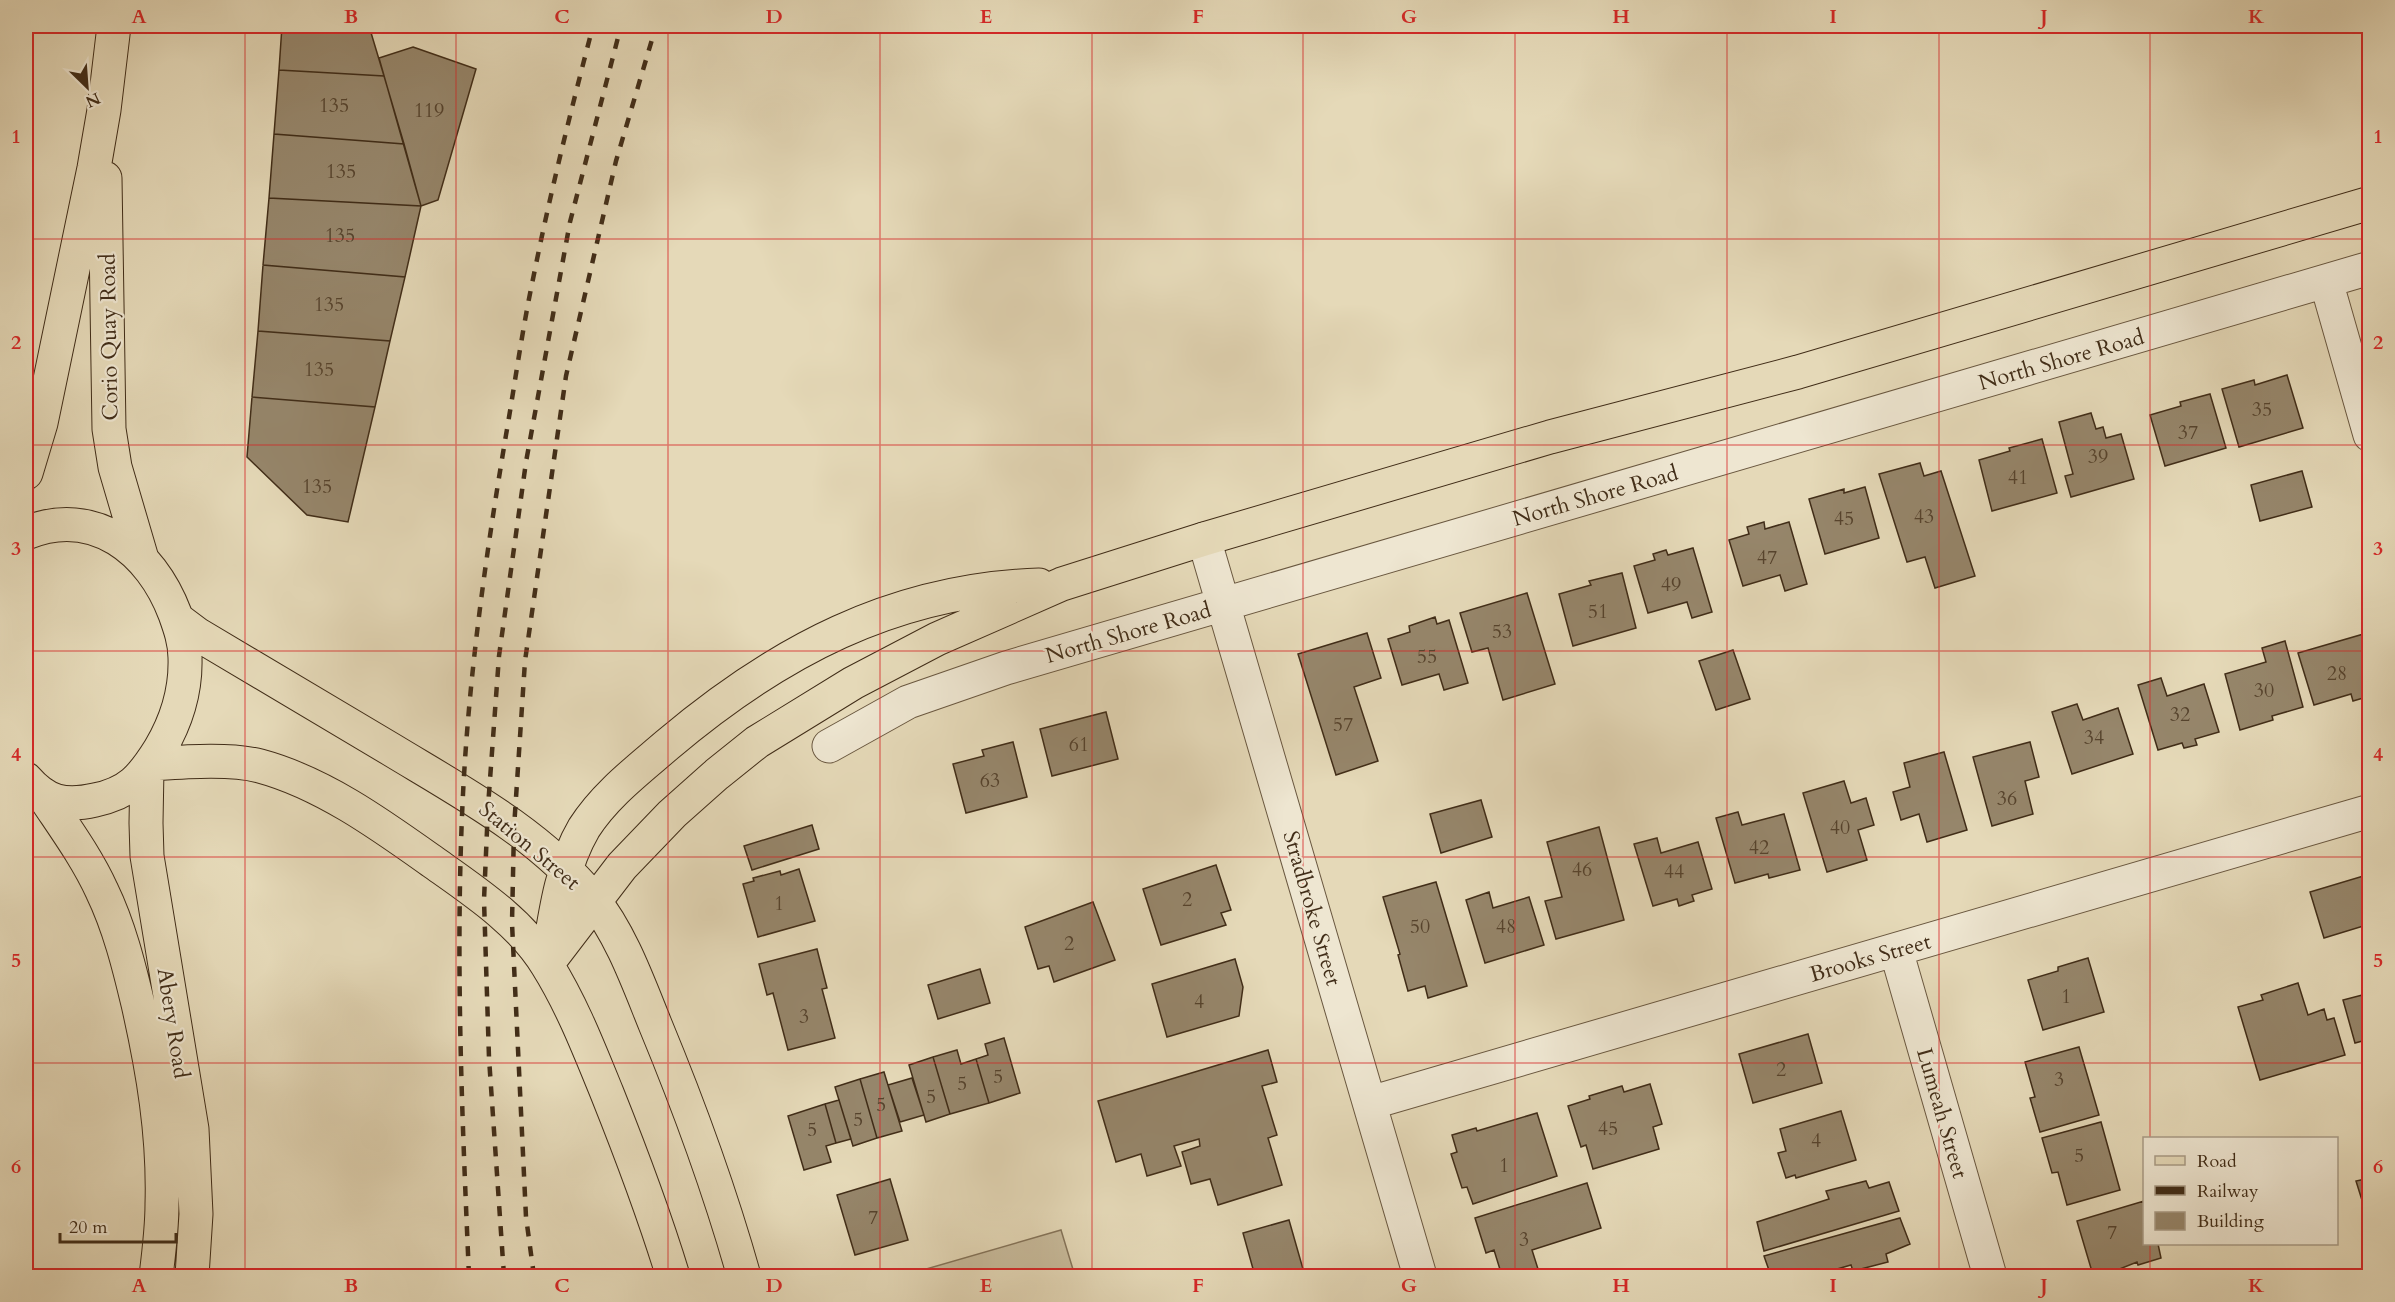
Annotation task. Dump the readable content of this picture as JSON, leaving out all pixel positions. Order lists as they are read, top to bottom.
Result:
{
  "streets": {
    "main road": ["Corio Quay Road", "Station Street", "Abery Road"],
    "street": [
      "North Shore Road",
      "Stradbroke Street",
      "Brooks Street",
      "Lumeah Street"
    ]
  },
  "crossings": [
    ["North Shore Road", "Stradbroke Street"],
    ["Stradbroke Street", "Brooks Street"],
    ["Brooks Street", "Lumeah Street"]
  ],
  "house_numbers": [
    "135",
    "119",
    "135",
    "135",
    "135",
    "135",
    "35",
    "37",
    "39",
    "41",
    "135",
    "43",
    "45",
    "47",
    "49",
    "51",
    "53",
    "55",
    "28",
    "30",
    "32",
    "57",
    "34",
    "61",
    "63",
    "36",
    "40",
    "42",
    "46",
    "44",
    "2",
    "1",
    "50",
    "48",
    "2",
    "1",
    "4",
    "3",
    "2",
    "5",
    "3",
    "5",
    "5",
    "5",
    "5",
    "45",
    "5",
    "4",
    "5",
    "1",
    "7",
    "7",
    "3"
  ],
  "legend": ["Road", "Railway", "Building"],
  "scale_bar": "20 m",
  "north": "bottom right",
  "grid": {
    "columns": [
      "A",
      "B",
      "C",
      "D",
      "E",
      "F",
      "G",
      "H",
      "I",
      "J",
      "K"
    ],
    "rows": [
      "1",
      "2",
      "3",
      "4",
      "5",
      "6"
    ]
  }
}
